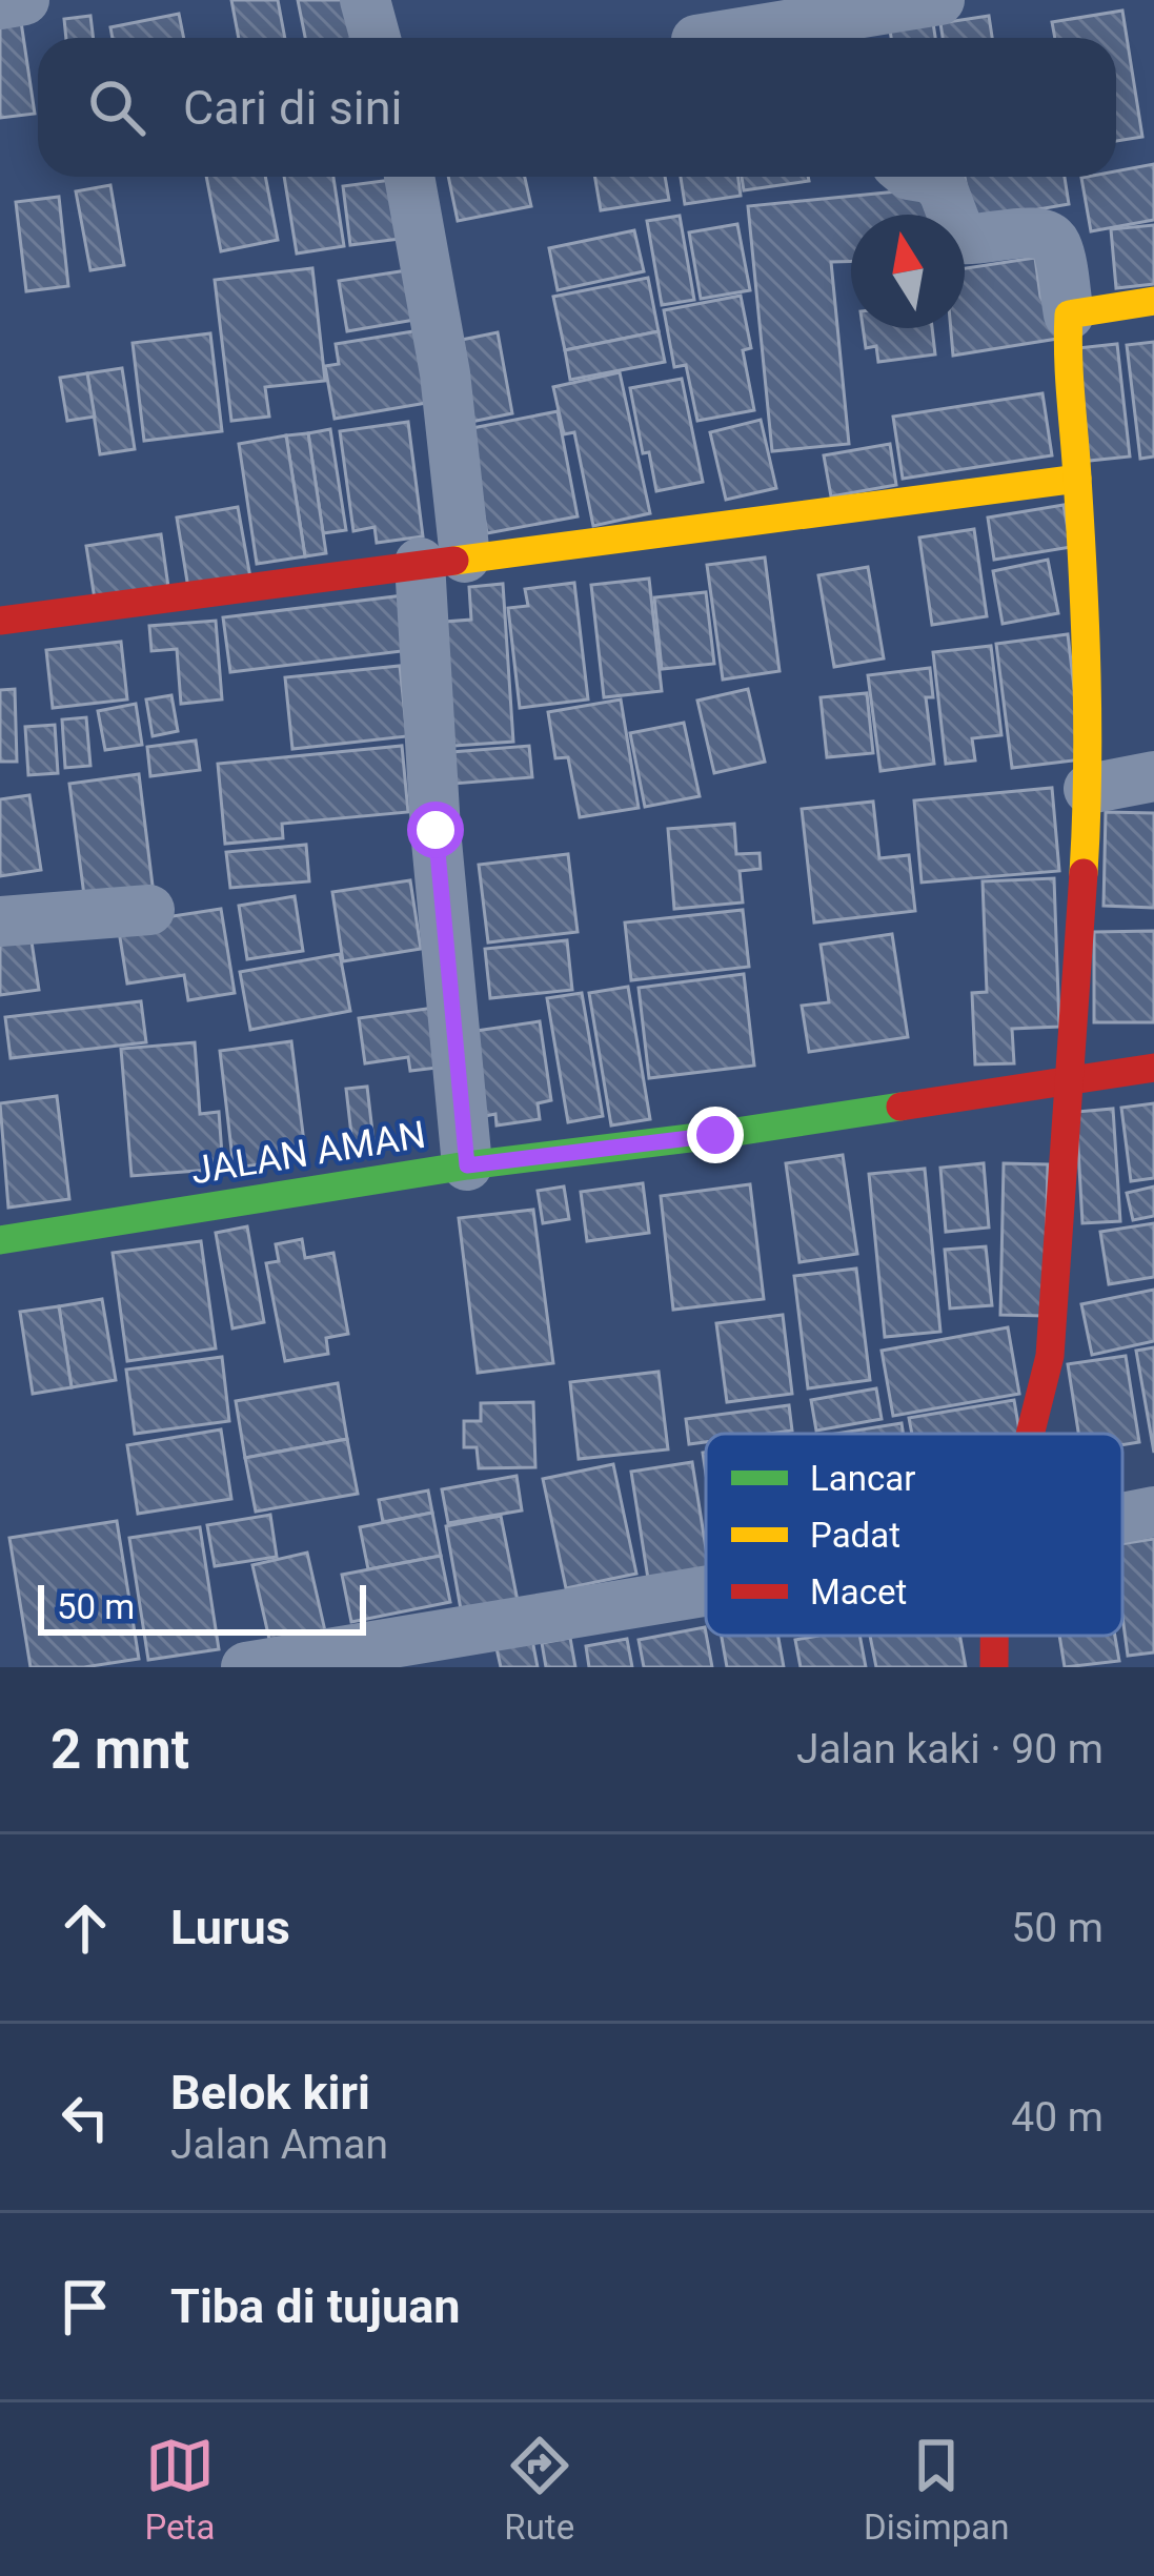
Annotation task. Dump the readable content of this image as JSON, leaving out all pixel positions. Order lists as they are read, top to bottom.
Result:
{
  "streets": {
    "street": ["JALAN AMAN"]
  },
  "legend": ["Lancar", "Padat", "Macet"],
  "scale_bar": "50 m",
  "north": "top",
  "page": {
    "search": "Cari di sini",
    "scale": "50 m",
    "heading": ["2 mnt", "Jalan kaki · 90 m"],
    "list": [
      ["Lurus", "50 m"],
      ["Belok kiri", "Jalan Aman", "40 m"],
      "Tiba di tujuan"
    ],
    "nav": ["Peta", "Rute", "Disimpan"]
  }
}
